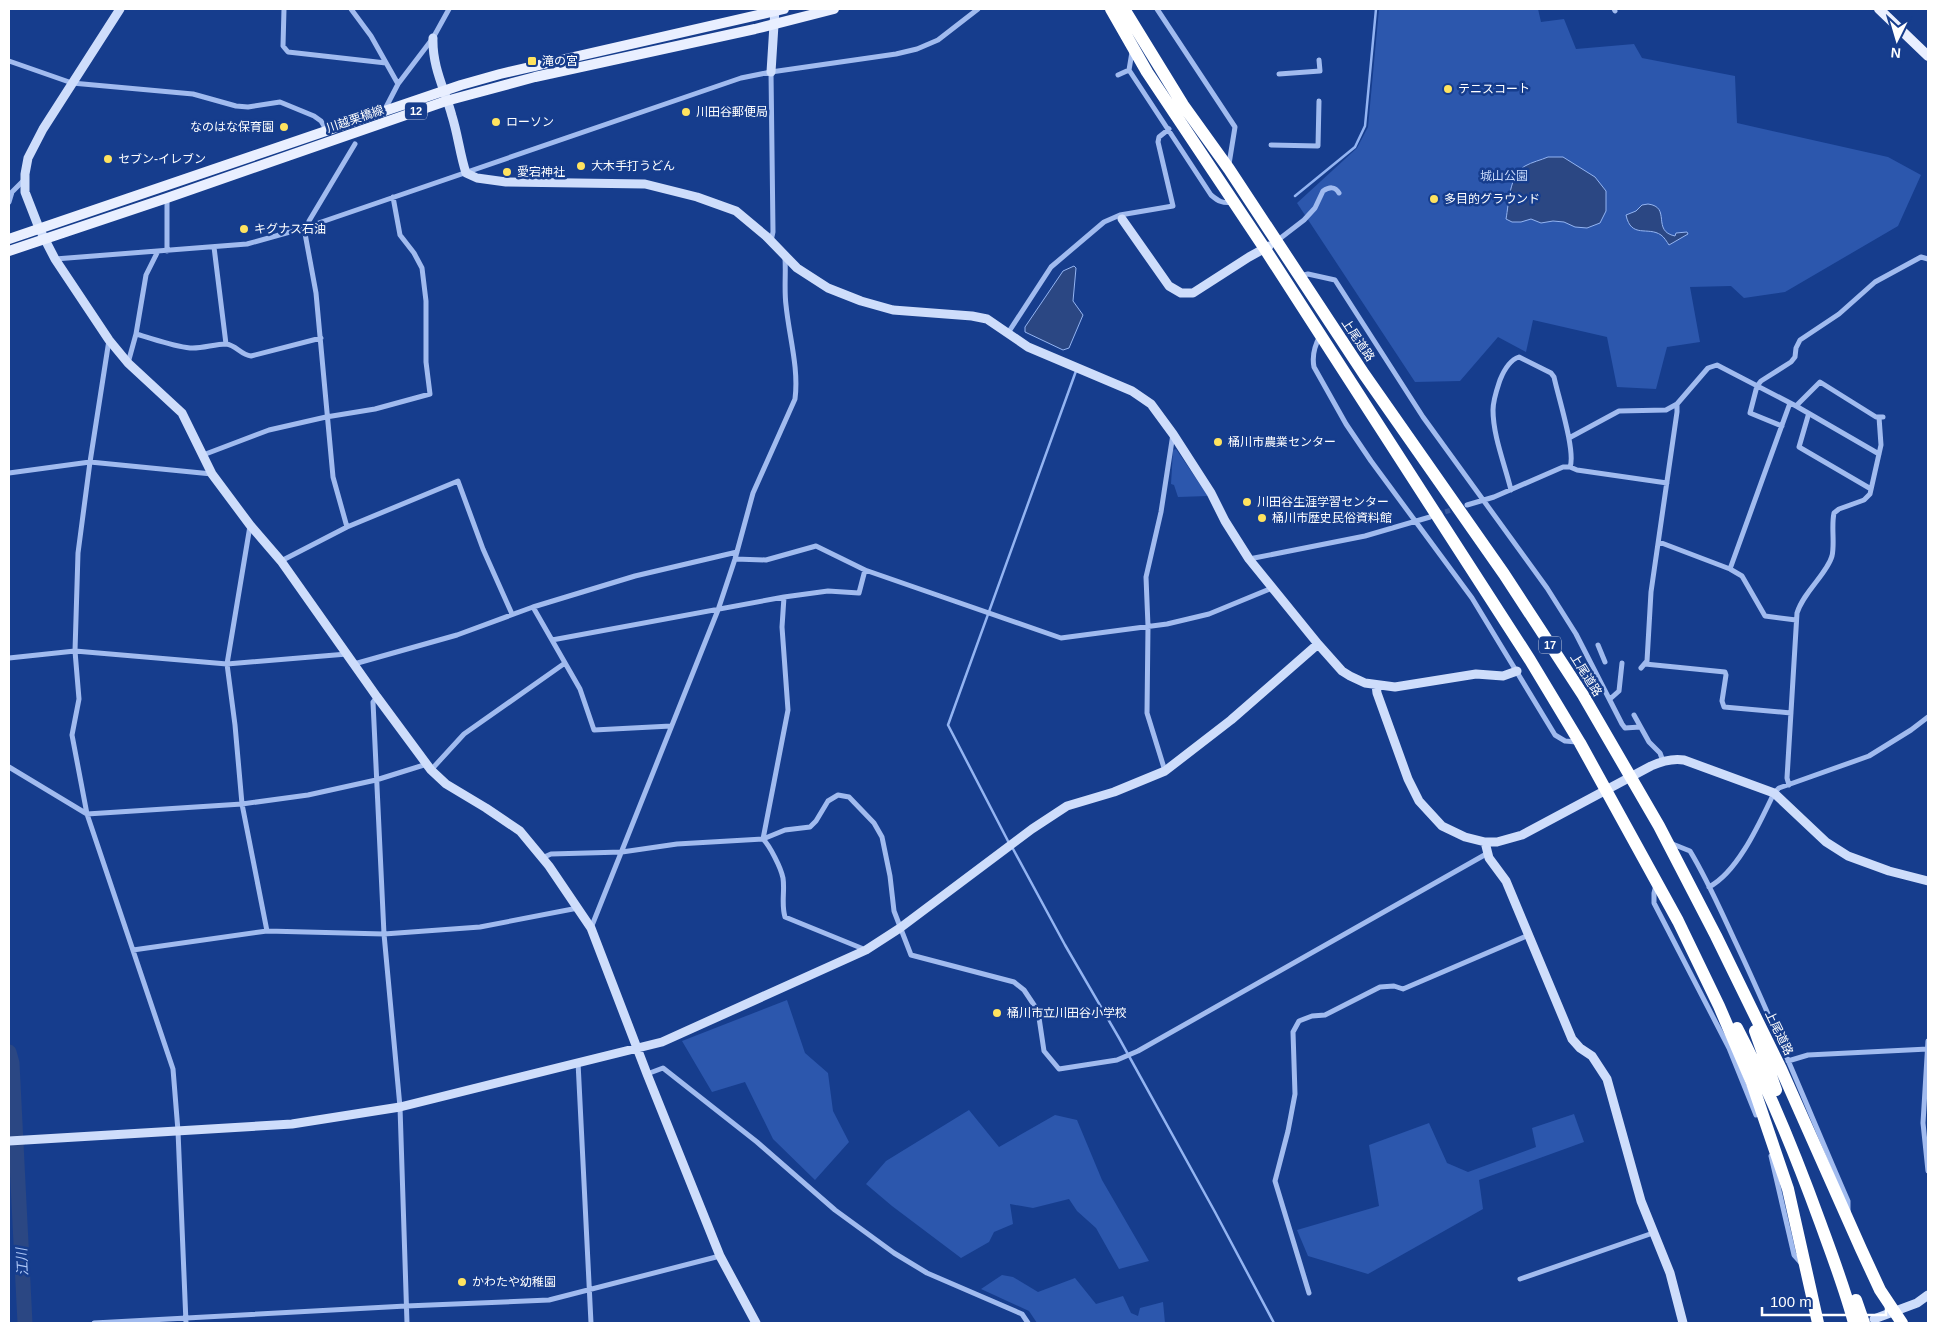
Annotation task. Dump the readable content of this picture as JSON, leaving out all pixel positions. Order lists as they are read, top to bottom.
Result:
{
  "streets": {
    "highway": ["上尾道路", "17"],
    "main road": ["12", "川越栗橋線"]
  },
  "water": ["江川"],
  "parks": ["城山公園"],
  "places": {
    "transit": ["滝の宮"],
    "other": [
      "テニスコート",
      "川田谷郵便局",
      "ローソン",
      "なのはな保育園",
      "セブン-イレブン",
      "大木手打うどん",
      "愛宕神社",
      "多目的グラウンド",
      "キグナス石油",
      "桶川市農業センター",
      "川田谷生涯学習センター",
      "桶川市歴史民俗資料館",
      "桶川市立川田谷小学校",
      "かわたや幼稚園"
    ]
  },
  "scale_bar": "100 m",
  "north": "bottom"
}
